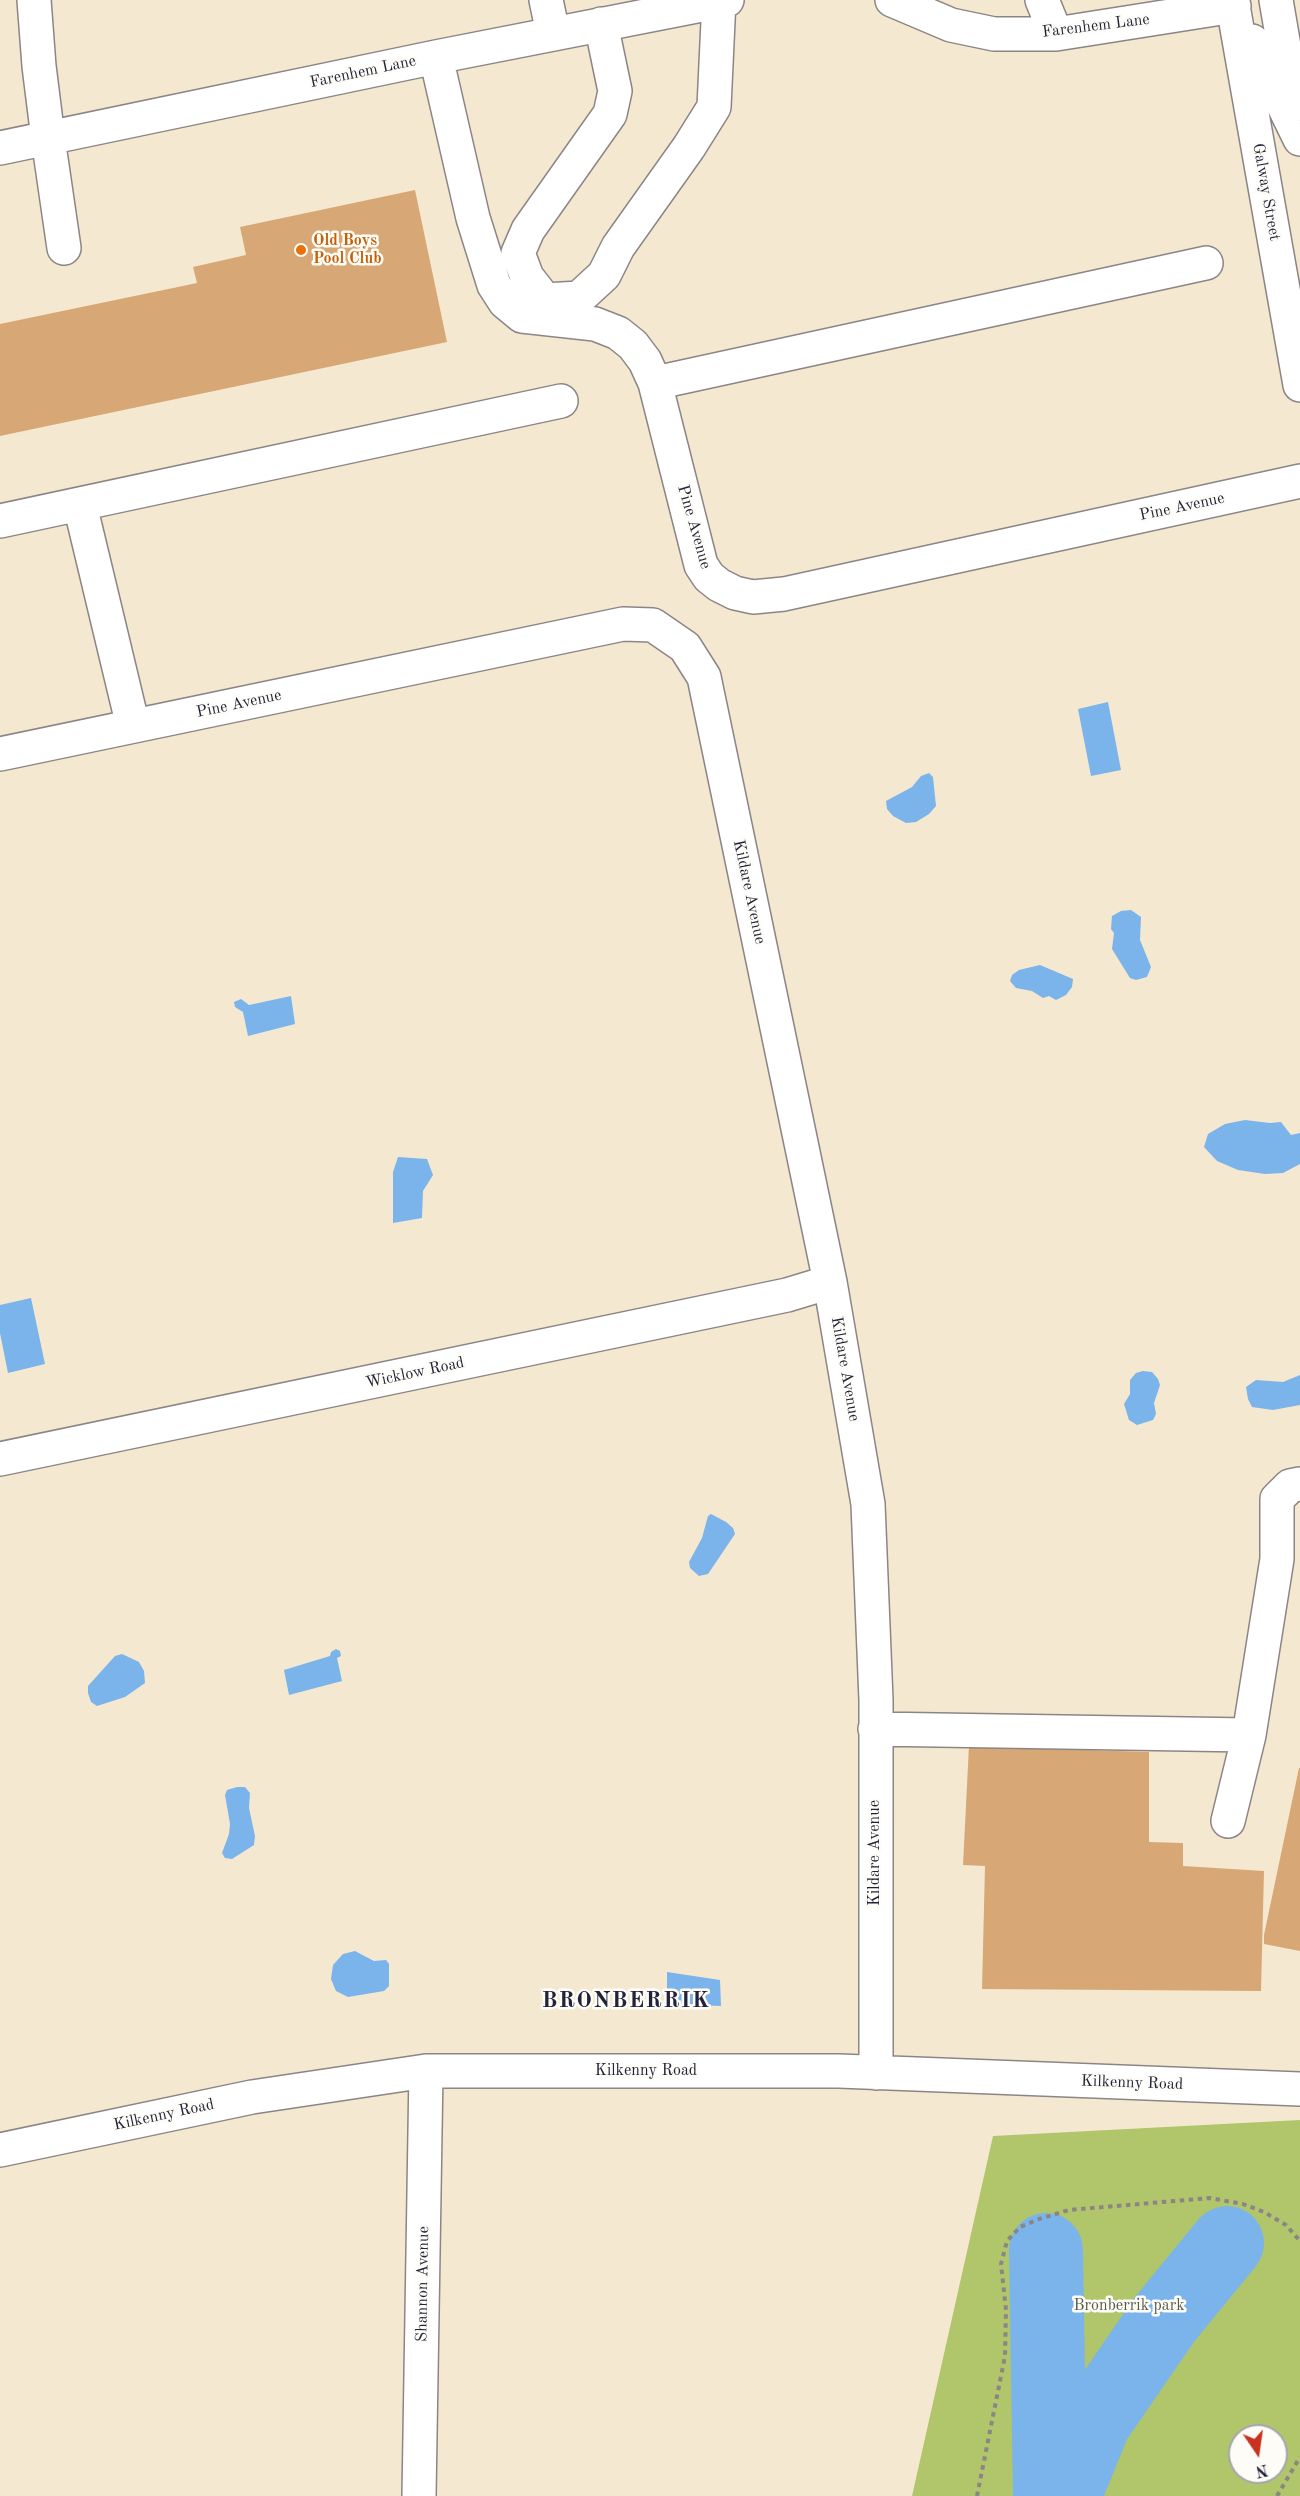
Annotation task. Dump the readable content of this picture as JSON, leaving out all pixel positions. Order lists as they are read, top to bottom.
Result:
{
  "streets": {
    "street": [
      "Farenhem Lane",
      "Galway Street",
      "Pine Avenue",
      "Kildare Avenue",
      "Wicklow Road",
      "Kilkenny Road",
      "Shannon Avenue"
    ]
  },
  "crossings": [
    ["Farenhem Lane", "Galway Street"],
    ["Farenhem Lane", "Pine Avenue"],
    ["Pine Avenue", "Kildare Avenue"],
    ["Kildare Avenue", "Wicklow Road"],
    ["Kildare Avenue", "Kilkenny Road"],
    ["Kilkenny Road", "Shannon Avenue"]
  ],
  "districts": ["BRONBERRIK"],
  "parks": ["Bronberrik park"],
  "places": ["Old Boys Pool Club"],
  "north": "bottom"
}
